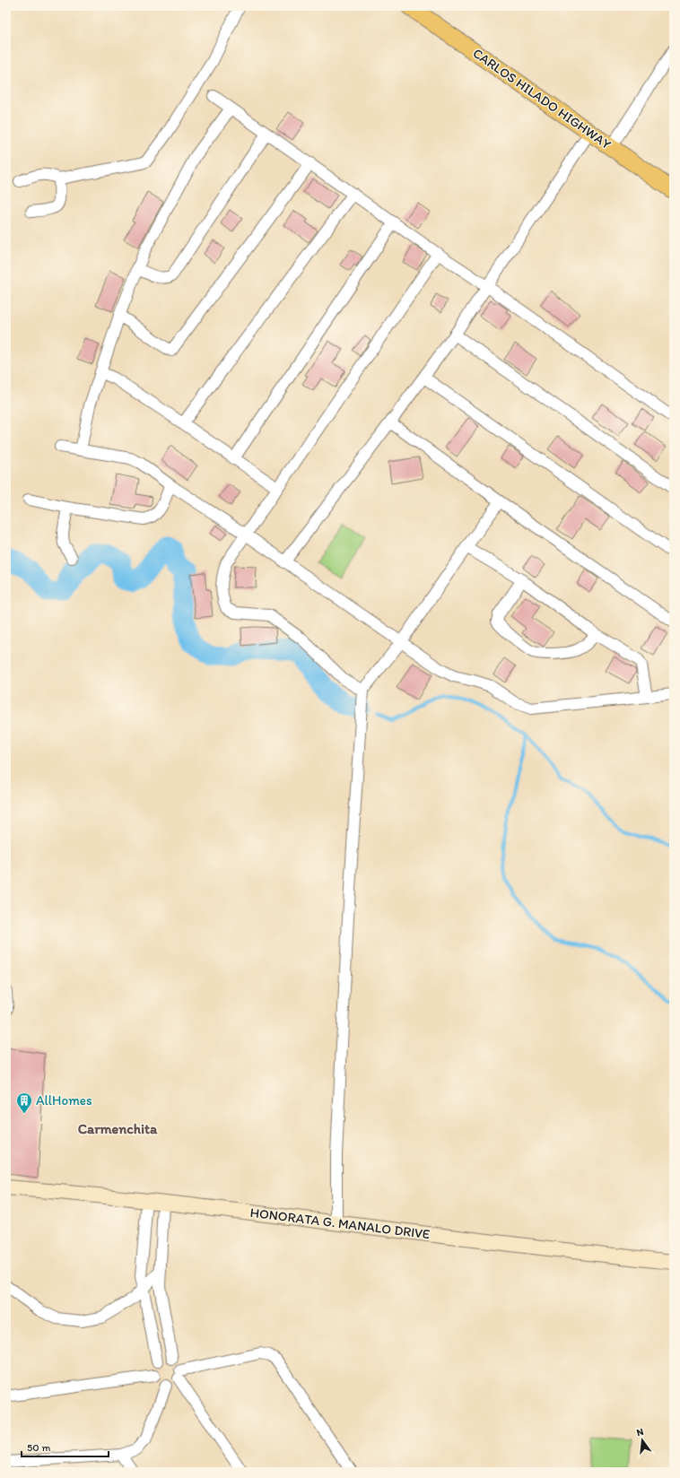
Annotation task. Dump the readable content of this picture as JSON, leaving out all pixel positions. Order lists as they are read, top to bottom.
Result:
{
  "streets": {
    "main road": ["CARLOS HILADO HIGHWAY"],
    "street": ["HONORATA G. MANALO DRIVE"]
  },
  "districts": ["Carmenchita"],
  "places": {
    "building": ["AllHomes"]
  },
  "scale_bar": "50 m",
  "north": "top"
}
